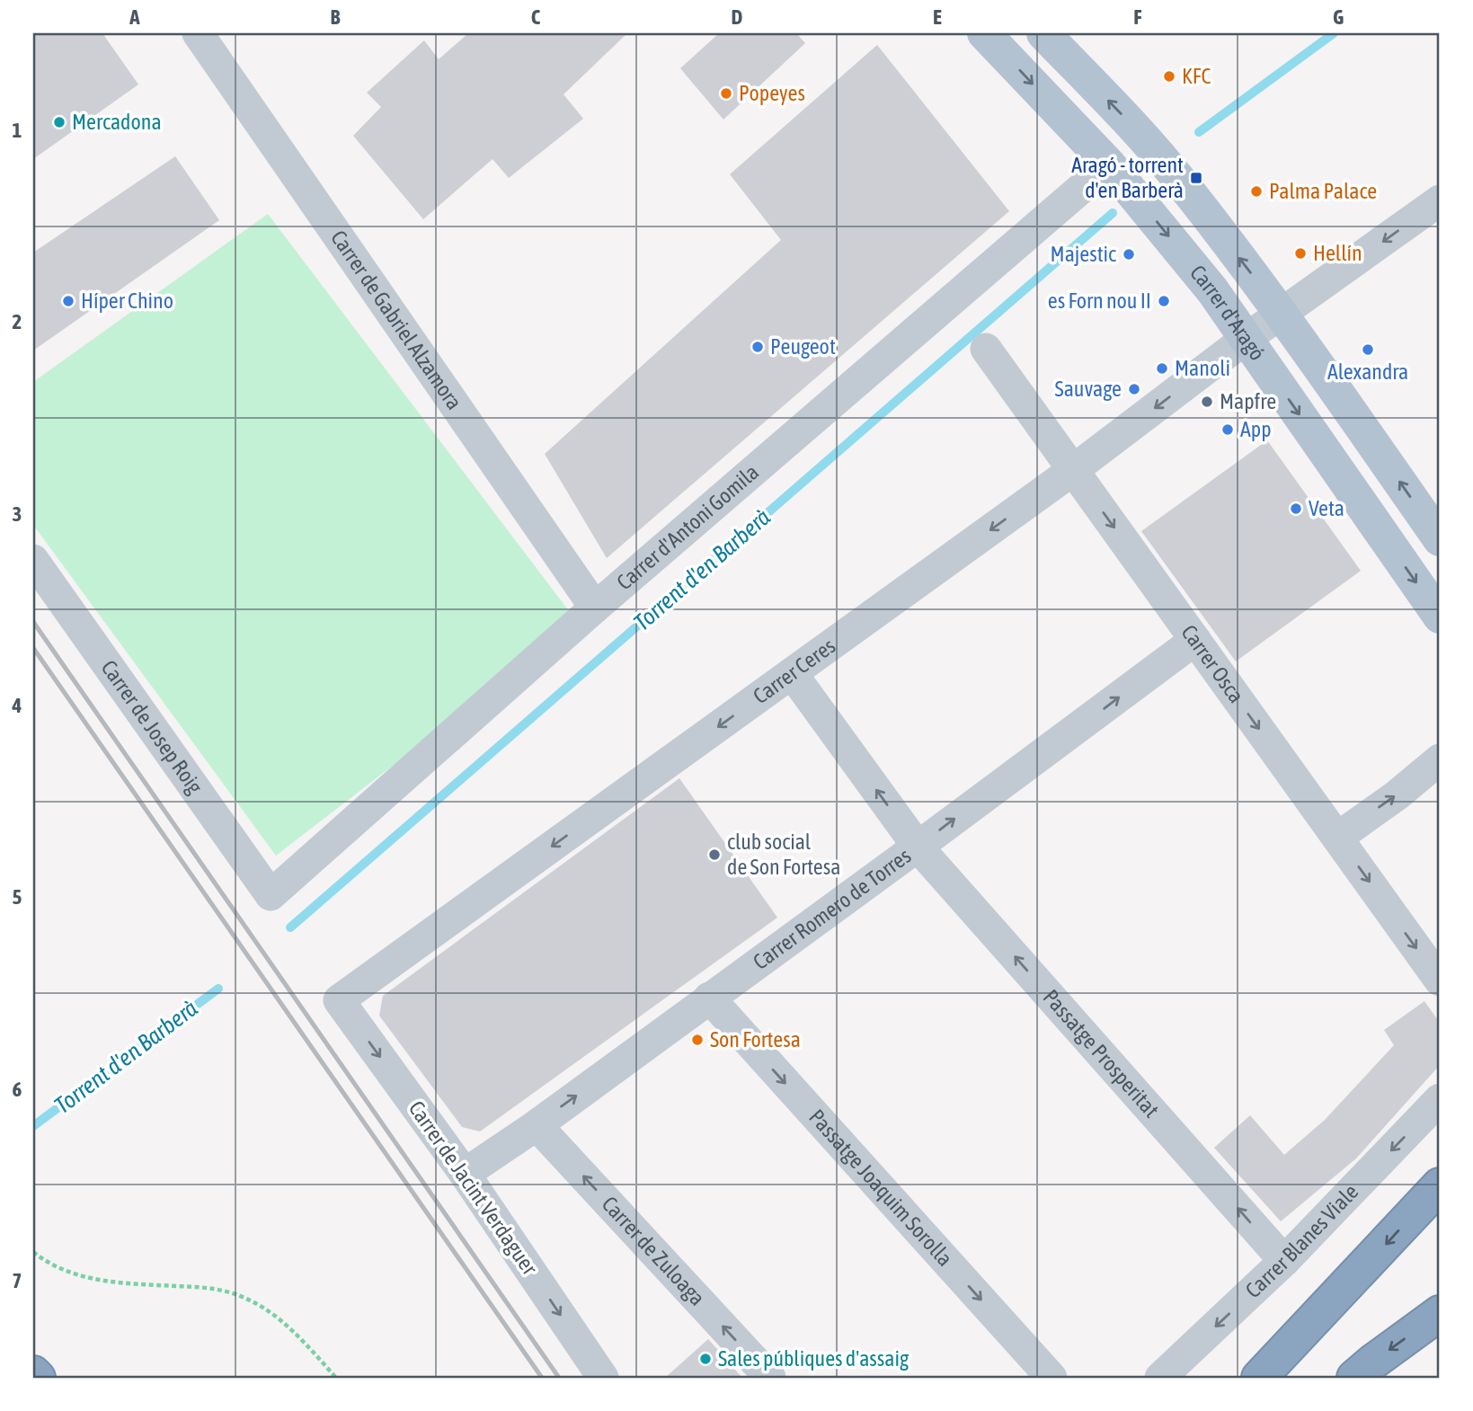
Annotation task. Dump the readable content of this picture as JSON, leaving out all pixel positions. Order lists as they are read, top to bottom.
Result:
{
  "streets": {
    "main road": ["Carrer d'Aragó"],
    "street": [
      "Carrer de Gabriel Alzamora",
      "Carrer d'Antoni Gomila",
      "Carrer Osca",
      "Carrer Ceres",
      "Carrer de Josep Roig",
      "Carrer Romero de Torres",
      "Passatge Prosperitat",
      "Carrer de Jacint Verdaguer",
      "Passatge Joaquim Sorolla",
      "Carrer Blanes Viale",
      "Carrer de Zuloaga"
    ]
  },
  "crossings": [
    ["Carrer d'Aragó", "Carrer d'Antoni Gomila"],
    ["Carrer d'Aragó", "Carrer Ceres"],
    ["Carrer de Gabriel Alzamora", "Carrer d'Antoni Gomila"],
    ["Carrer d'Antoni Gomila", "Carrer de Josep Roig"],
    ["Carrer Osca", "Carrer Ceres"],
    ["Carrer Osca", "Carrer Romero de Torres"],
    ["Carrer Ceres", "Passatge Prosperitat"],
    ["Carrer Ceres", "Carrer de Jacint Verdaguer"],
    ["Carrer Romero de Torres", "Passatge Prosperitat"],
    ["Carrer Romero de Torres", "Carrer de Jacint Verdaguer"],
    ["Carrer Romero de Torres", "Passatge Joaquim Sorolla"],
    ["Carrer Romero de Torres", "Carrer de Zuloaga"],
    ["Passatge Prosperitat", "Carrer Blanes Viale"]
  ],
  "one_way": [
    "Carrer Osca",
    "Carrer Ceres",
    "Carrer Romero de Torres",
    "Passatge Prosperitat",
    "Carrer de Jacint Verdaguer",
    "Passatge Joaquim Sorolla",
    "Carrer Blanes Viale",
    "Carrer de Zuloaga"
  ],
  "water": ["Torrent d'en Barberà"],
  "places": {
    "other": [
      "KFC",
      "Popeyes",
      "Mercadona",
      "Palma Palace",
      "Hellín",
      "Majestic",
      "Híper Chino",
      "es Forn nou II",
      "Peugeot",
      "Alexandra",
      "Manoli",
      "Sauvage",
      "Mapfre",
      "App",
      "Veta",
      "club social de Son Fortesa",
      "Son Fortesa",
      "Sales públiques d'assaig"
    ],
    "transit": ["Aragó - torrent d'en Barberà"]
  },
  "grid": {
    "columns": [
      "A",
      "B",
      "C",
      "D",
      "E",
      "F",
      "G"
    ],
    "rows": [
      "1",
      "2",
      "3",
      "4",
      "5",
      "6",
      "7"
    ]
  }
}
